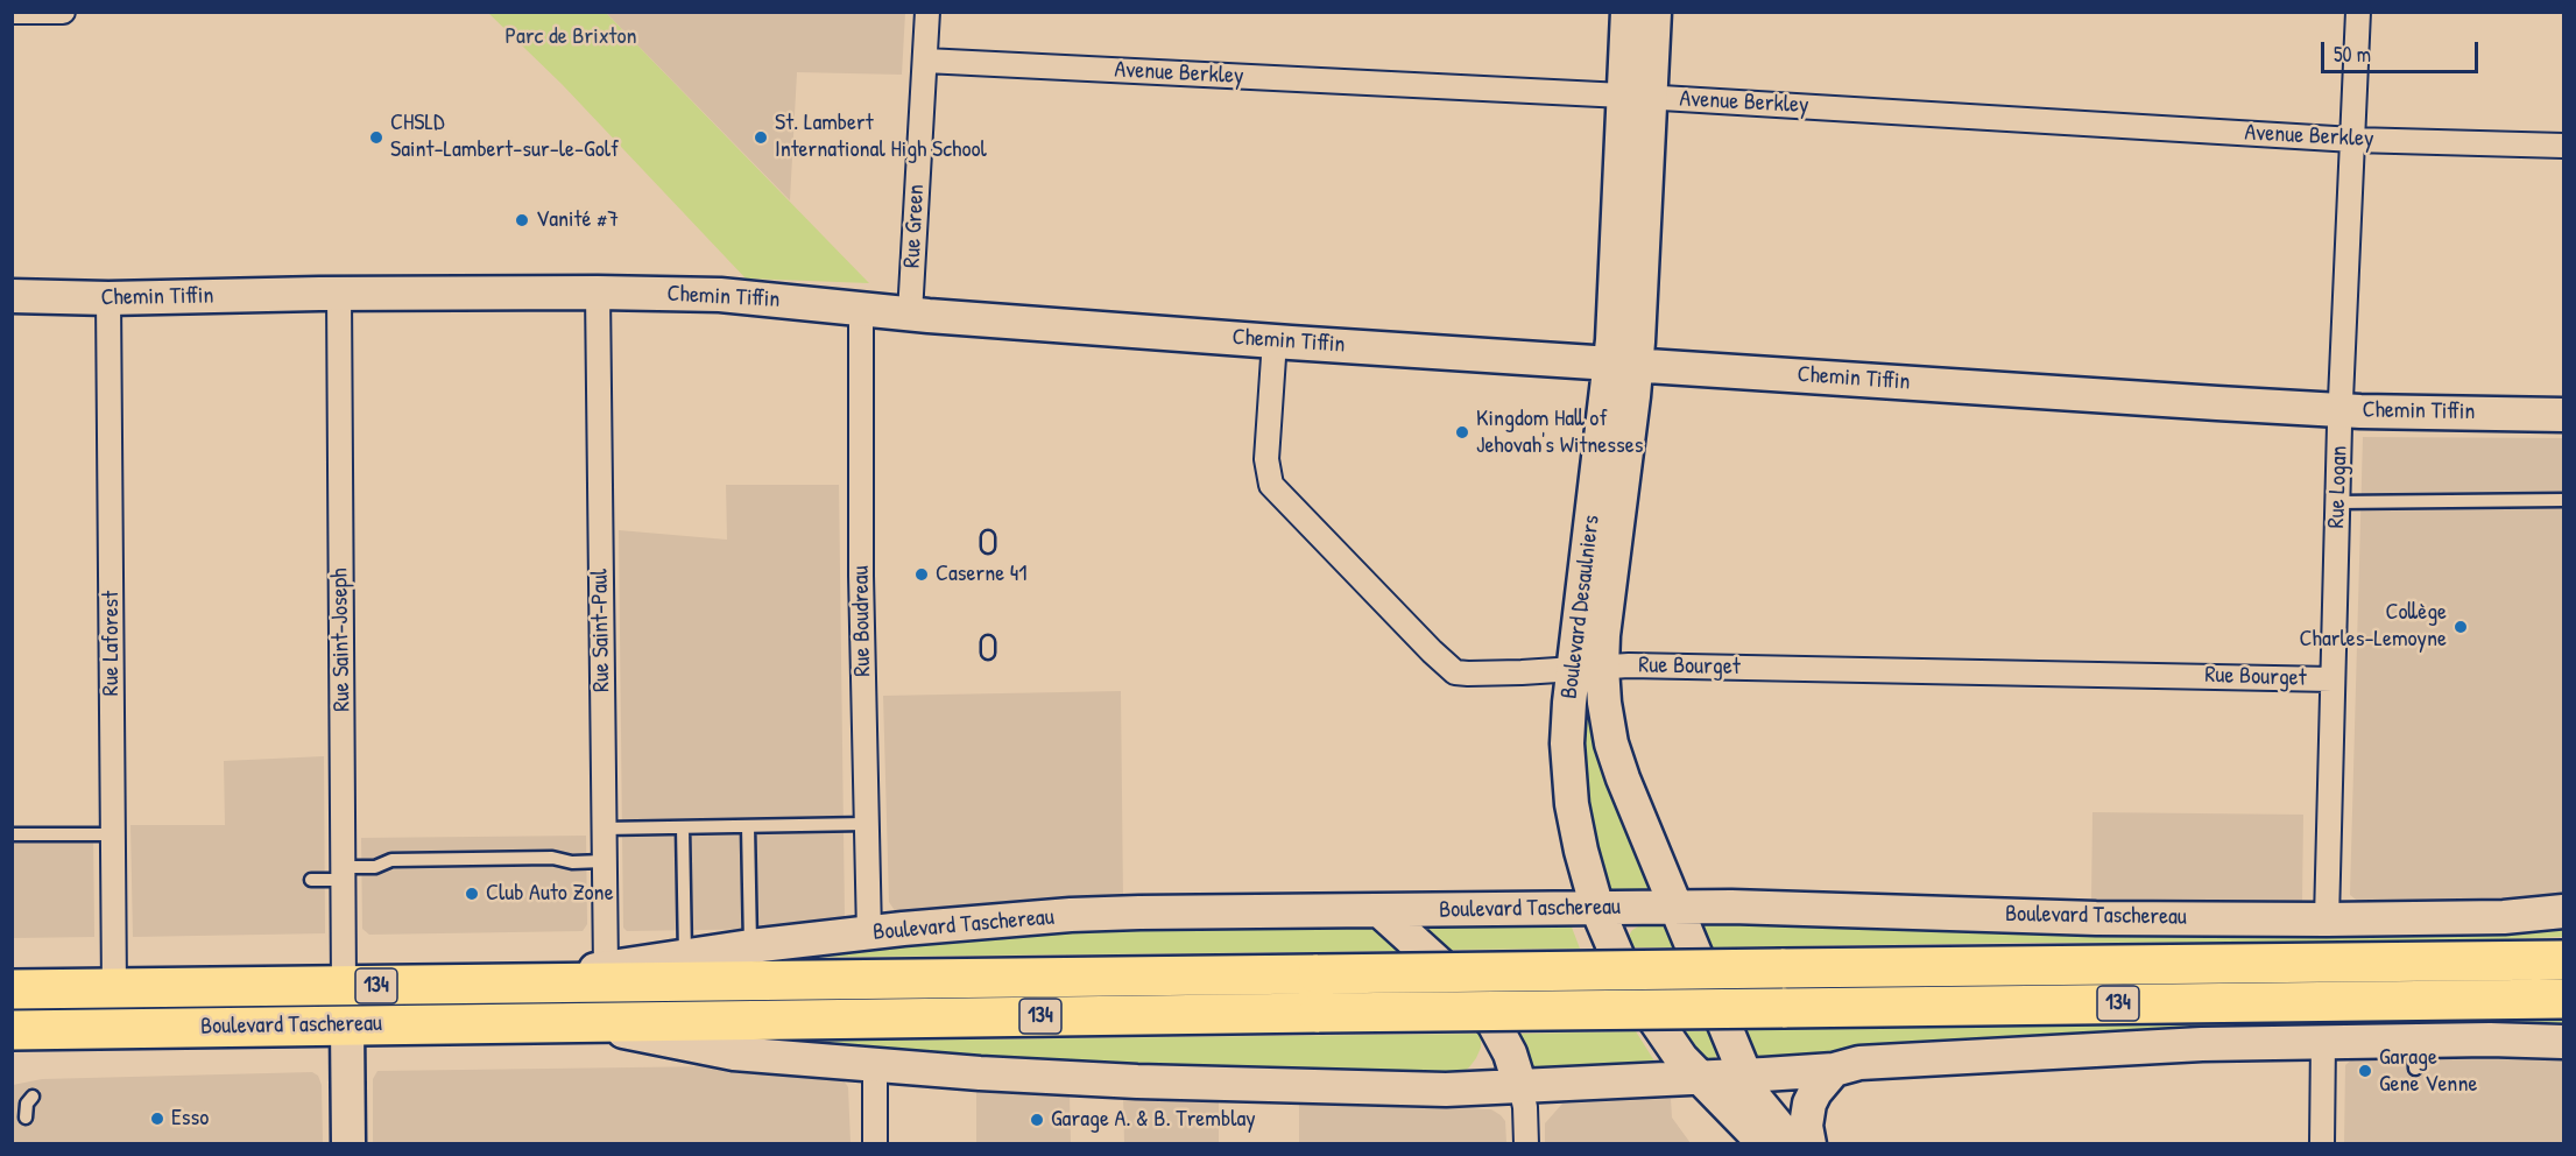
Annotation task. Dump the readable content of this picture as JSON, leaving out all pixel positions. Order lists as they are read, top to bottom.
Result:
{
  "streets": {
    "highway": ["Boulevard Taschereau", "134"],
    "street": [
      "Avenue Berkley",
      "Rue Green",
      "Chemin Tiffin",
      "Rue Logan",
      "Boulevard Desaulniers",
      "Rue Boudreau",
      "Rue Saint-Paul",
      "Rue Saint-Joseph",
      "Rue Laforest",
      "Rue Bourget"
    ]
  },
  "crossings": [
    ["Avenue Berkley", "Rue Green"],
    ["Avenue Berkley", "Rue Logan"],
    ["Avenue Berkley", "Boulevard Desaulniers"],
    ["Rue Green", "Chemin Tiffin"],
    ["Chemin Tiffin", "Rue Logan"],
    ["Chemin Tiffin", "Boulevard Desaulniers"],
    ["Chemin Tiffin", "Rue Boudreau"],
    ["Chemin Tiffin", "Rue Saint-Paul"],
    ["Chemin Tiffin", "Rue Saint-Joseph"],
    ["Chemin Tiffin", "Rue Laforest"],
    ["Chemin Tiffin", "Rue Bourget"],
    ["Rue Logan", "Rue Bourget"],
    ["Rue Logan", "Boulevard Taschereau"],
    ["Boulevard Desaulniers", "Rue Bourget"],
    ["Boulevard Desaulniers", "Boulevard Taschereau"],
    ["Rue Boudreau", "Boulevard Taschereau"],
    ["Rue Saint-Paul", "Boulevard Taschereau"],
    ["Rue Saint-Joseph", "Boulevard Taschereau"],
    ["Rue Laforest", "Boulevard Taschereau"]
  ],
  "parks": ["Parc de Brixton"],
  "places": [
    "CHSLD Saint-Lambert-sur-le-Golf",
    "St. Lambert International High School",
    "Vanité #7",
    "Kingdom Hall of Jehovah's Witnesses",
    "Caserne 41",
    "Collège Charles-Lemoyne",
    "Club Auto Zone",
    "Garage Gene Venne",
    "Esso",
    "Garage A. & B. Tremblay"
  ],
  "scale_bar": "50 m"
}
